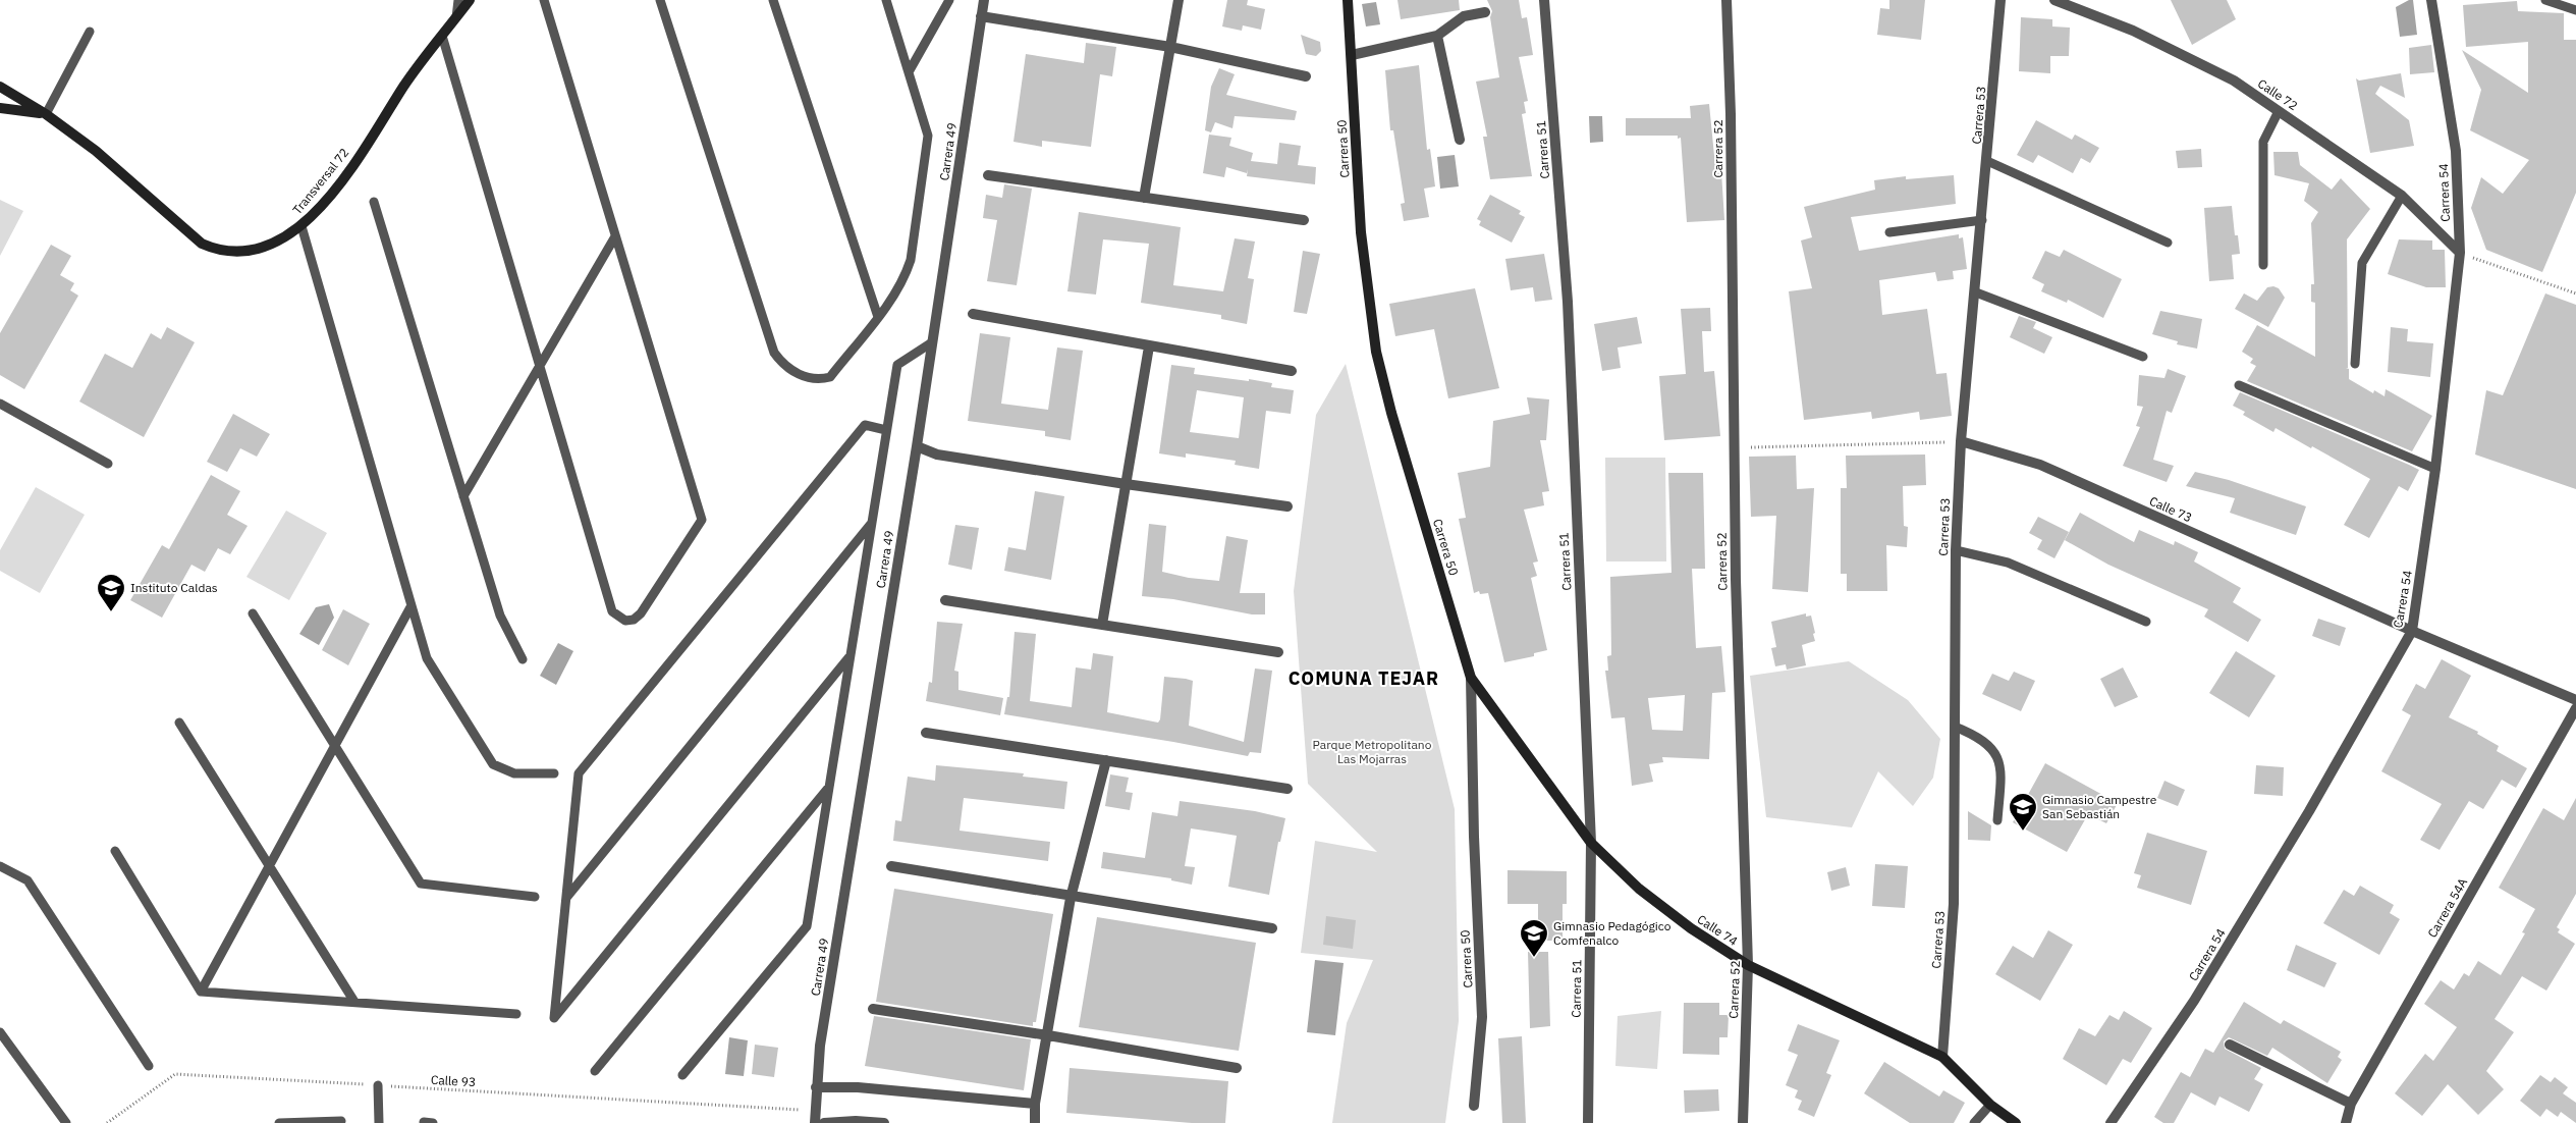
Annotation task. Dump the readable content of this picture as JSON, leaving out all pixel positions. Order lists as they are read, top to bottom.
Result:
{
  "streets": {
    "street": [
      "Calle 72",
      "Carrera 53",
      "Carrera 50",
      "Carrera 52",
      "Carrera 51",
      "Carrera 49",
      "Transversal 72",
      "Carrera 54",
      "Calle 73",
      "Carrera 54A",
      "Calle 74"
    ],
    "path": ["Calle 93"]
  },
  "crossings": [
    ["Calle 72", "Carrera 54"],
    ["Carrera 53", "Calle 73"],
    ["Carrera 53", "Calle 74"],
    ["Carrera 50", "Calle 74"],
    ["Carrera 52", "Calle 74"],
    ["Carrera 51", "Calle 74"],
    ["Carrera 49", "Calle 93"],
    ["Carrera 54", "Calle 73"]
  ],
  "districts": ["COMUNA TEJAR"],
  "parks": ["Parque Metropolitano Las Mojarras"],
  "places": {
    "school or university": ["Instituto Caldas", "Gimnasio Campestre San Sebastián", "Gimnasio Pedagógico Comfenalco"]
  }
}
